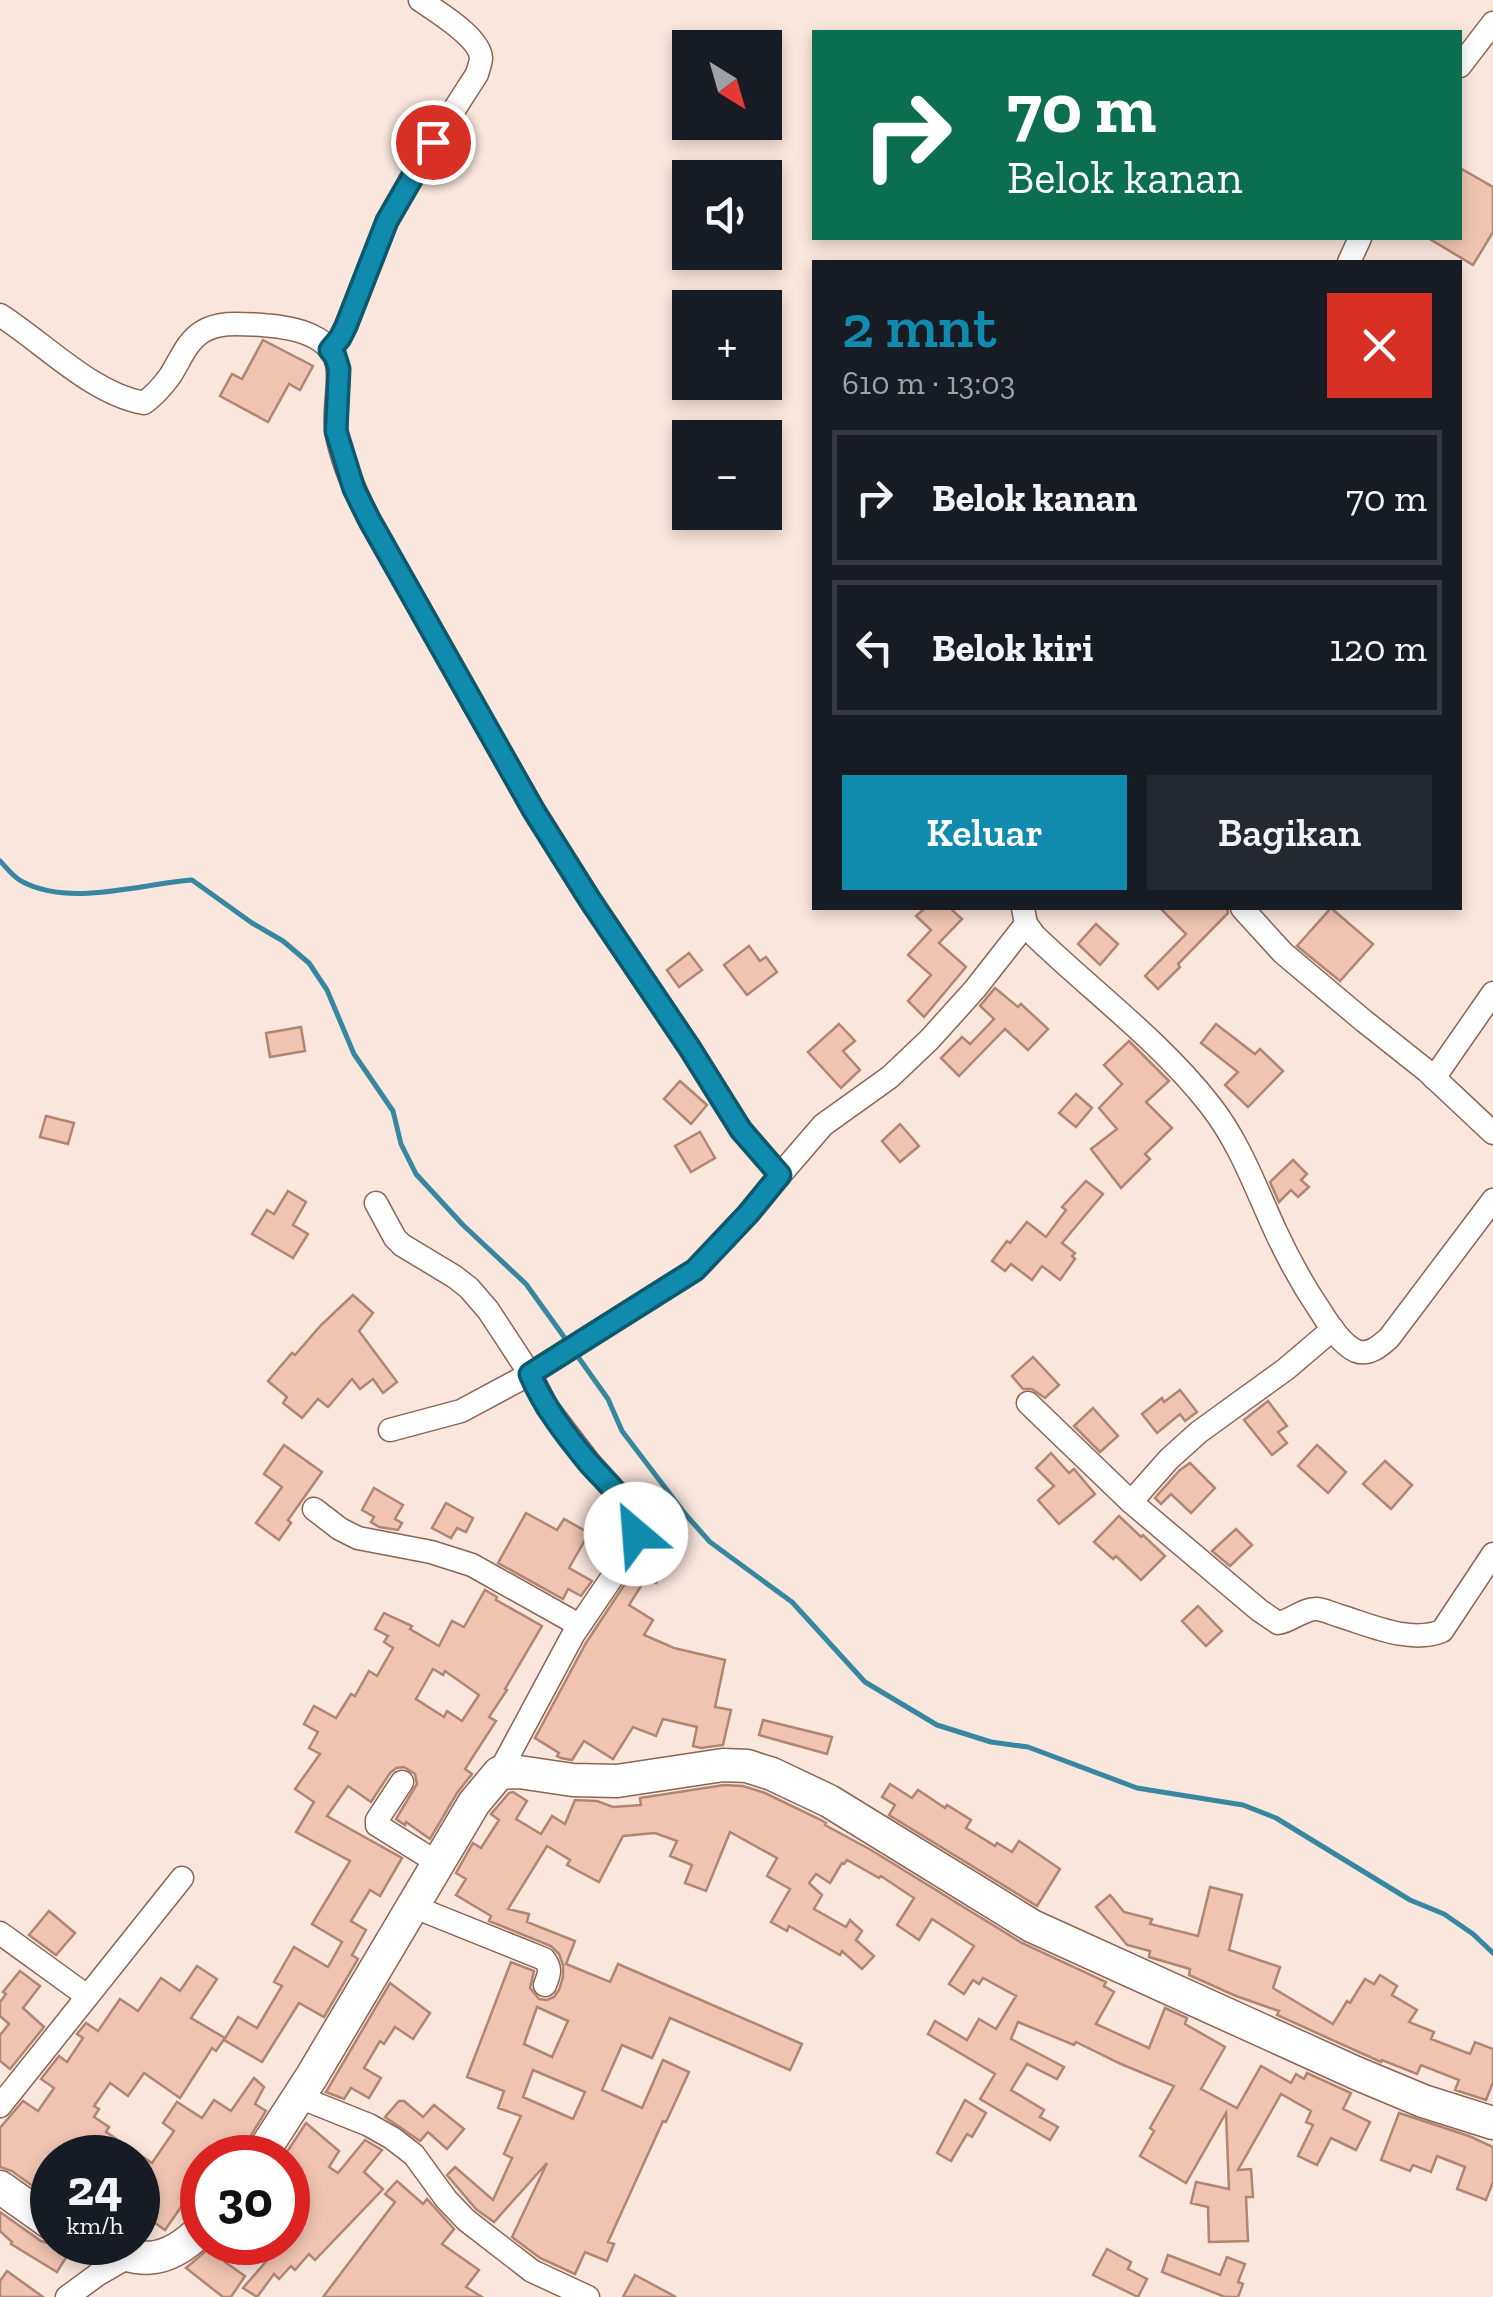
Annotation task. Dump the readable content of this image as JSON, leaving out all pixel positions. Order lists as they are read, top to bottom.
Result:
{
  "north": "bottom right",
  "page": {
    "map_buttons": ["+", "−"],
    "turn": ["70 m", "Belok kanan"],
    "heading": ["2 mnt", "610 m · 13:03"],
    "list": [
      {
        "name": "Belok kanan",
        "value": "70 m"
      },
      {
        "name": "Belok kiri",
        "value": "120 m"
      }
    ],
    "buttons": ["Keluar", "Bagikan"],
    "speed": "24 km/h",
    "limit": "30"
  }
}
